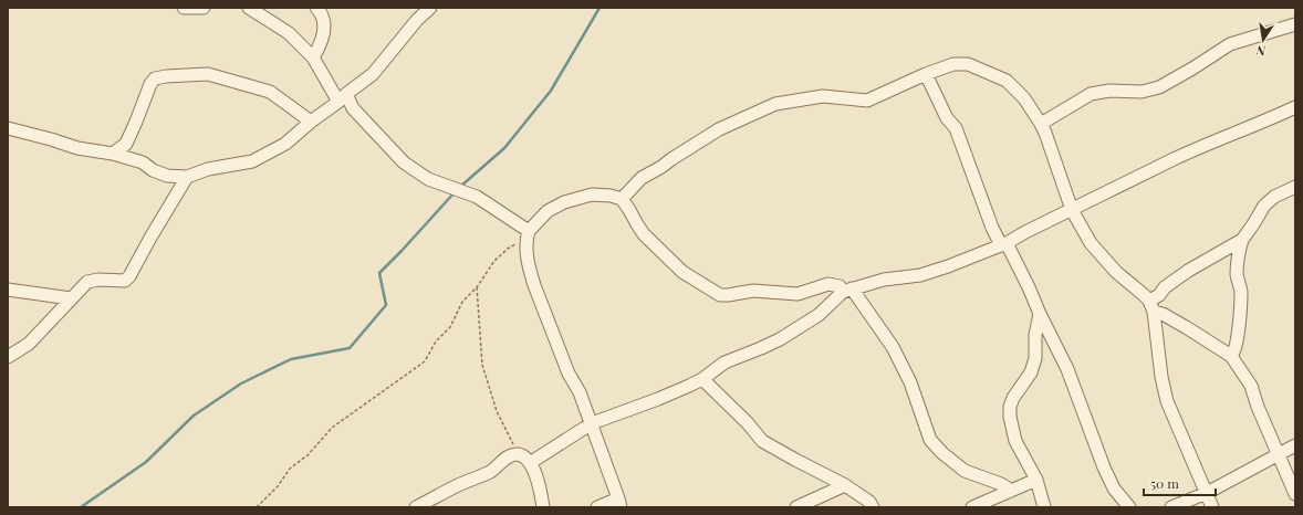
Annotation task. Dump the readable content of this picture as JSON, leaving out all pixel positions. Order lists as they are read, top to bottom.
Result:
{
  "scale_bar": "50 m",
  "north": "bottom"
}
